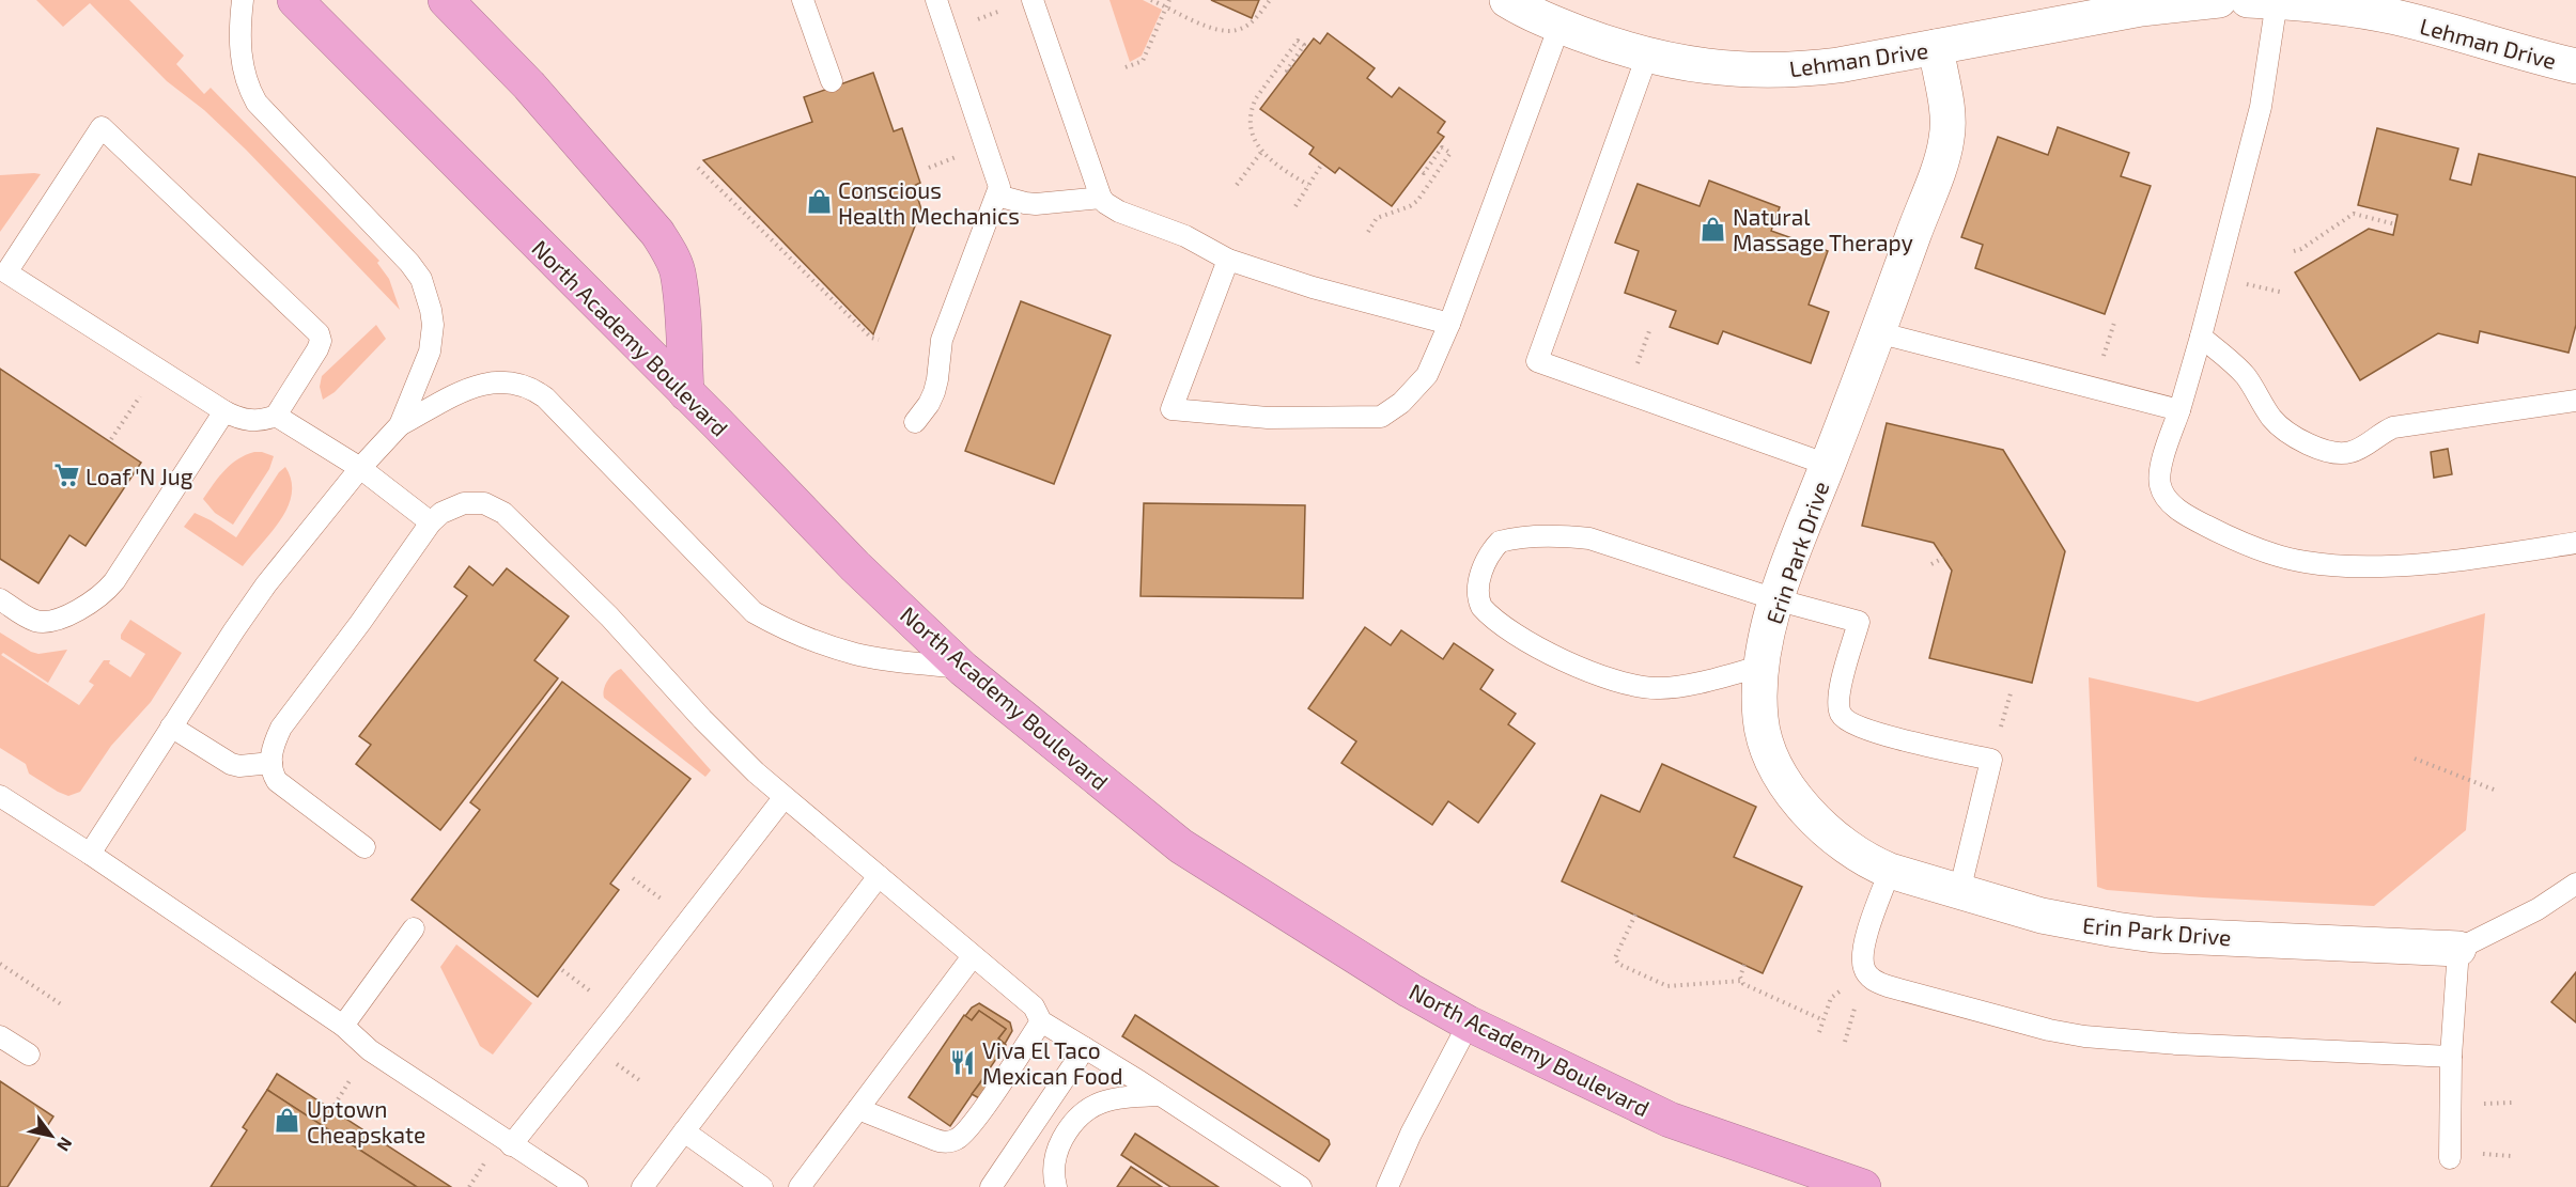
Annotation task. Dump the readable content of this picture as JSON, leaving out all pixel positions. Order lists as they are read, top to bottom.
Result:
{
  "streets": {
    "highway": ["North Academy Boulevard"],
    "street": ["Lehman Drive", "Erin Park Drive"]
  },
  "crossings": [
    ["Lehman Drive", "Erin Park Drive"]
  ],
  "places": {
    "shop": ["Conscious Health Mechanics", "Natural Massage Therapy", "Uptown Cheapskate"],
    "supermarket": ["Loaf 'N Jug"],
    "restaurant": ["Viva El Taco Mexican Food"]
  },
  "north": "bottom right"
}
